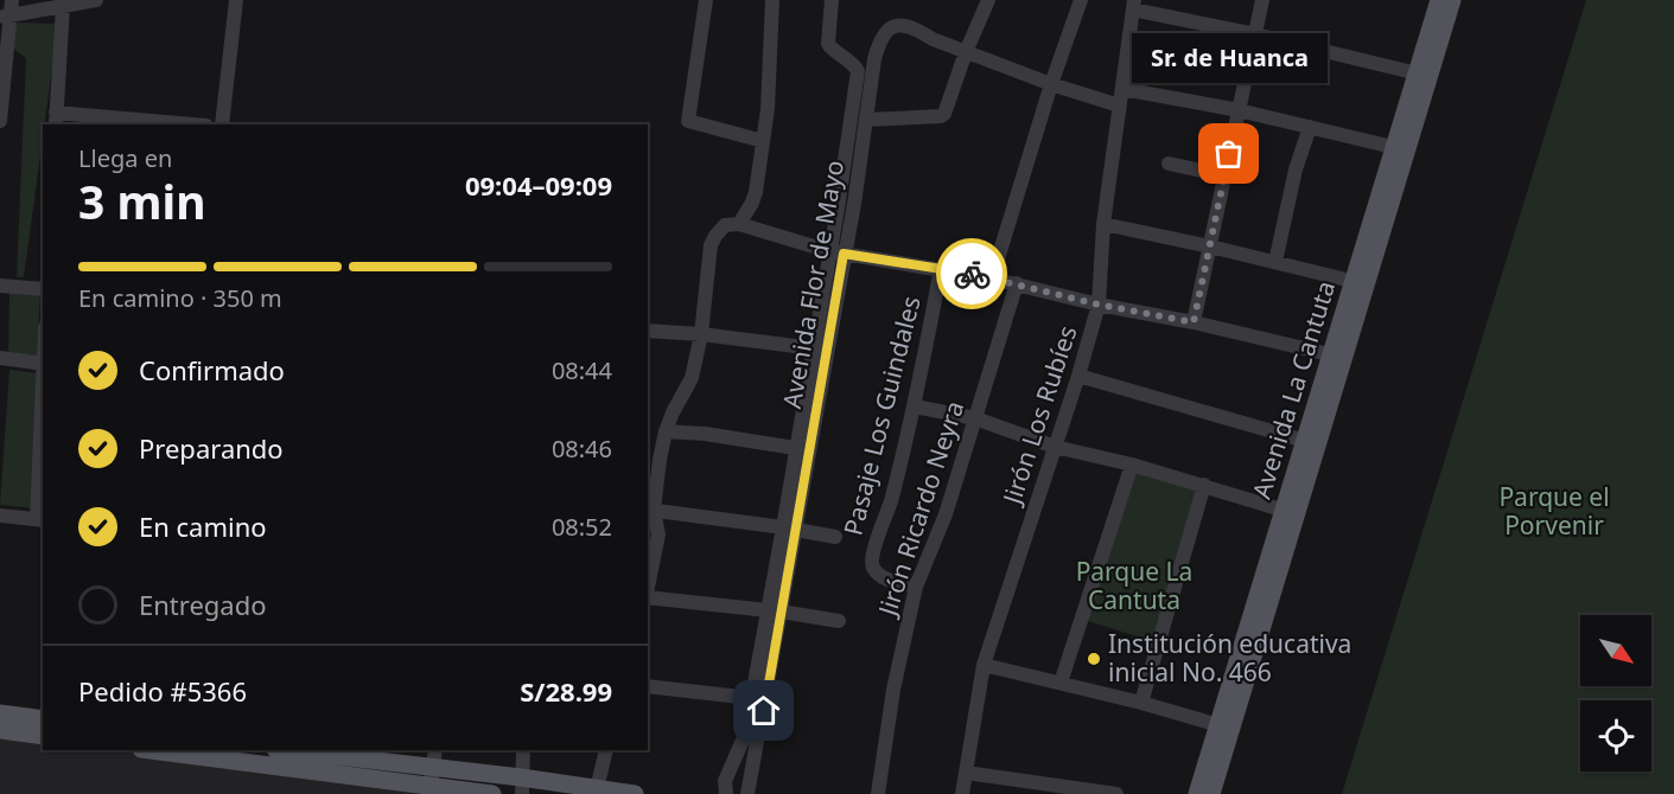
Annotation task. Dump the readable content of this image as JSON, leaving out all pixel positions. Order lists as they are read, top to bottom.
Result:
{
  "streets": {
    "main road": ["Avenida La Cantuta"],
    "street": [
      "Avenida Flor de Mayo",
      "Jirón Los Rubíes",
      "Pasaje Los Guindales",
      "Jirón Ricardo Neyra"
    ]
  },
  "crossings": [
    ["Avenida Flor de Mayo", "Jirón Los Rubíes"],
    ["Pasaje Los Guindales", "Jirón Ricardo Neyra"]
  ],
  "parks": ["Parque el Porvenir", "Parque La Cantuta"],
  "places": ["Sr. de Huanca", "Institución educativa inicial No. 466"],
  "north": "bottom right",
  "page": {
    "bubble": "Sr. de Huanca",
    "heading": ["3 min", "Llega en", "09:04–09:09"],
    "panel": ["Pedido #5366", "S/28.99"],
    "bar": "En camino · 350 m",
    "list": [
      ["Confirmado", "08:44"],
      ["Preparando", "08:46"],
      ["En camino", "08:52"],
      "Entregado"
    ]
  }
}
